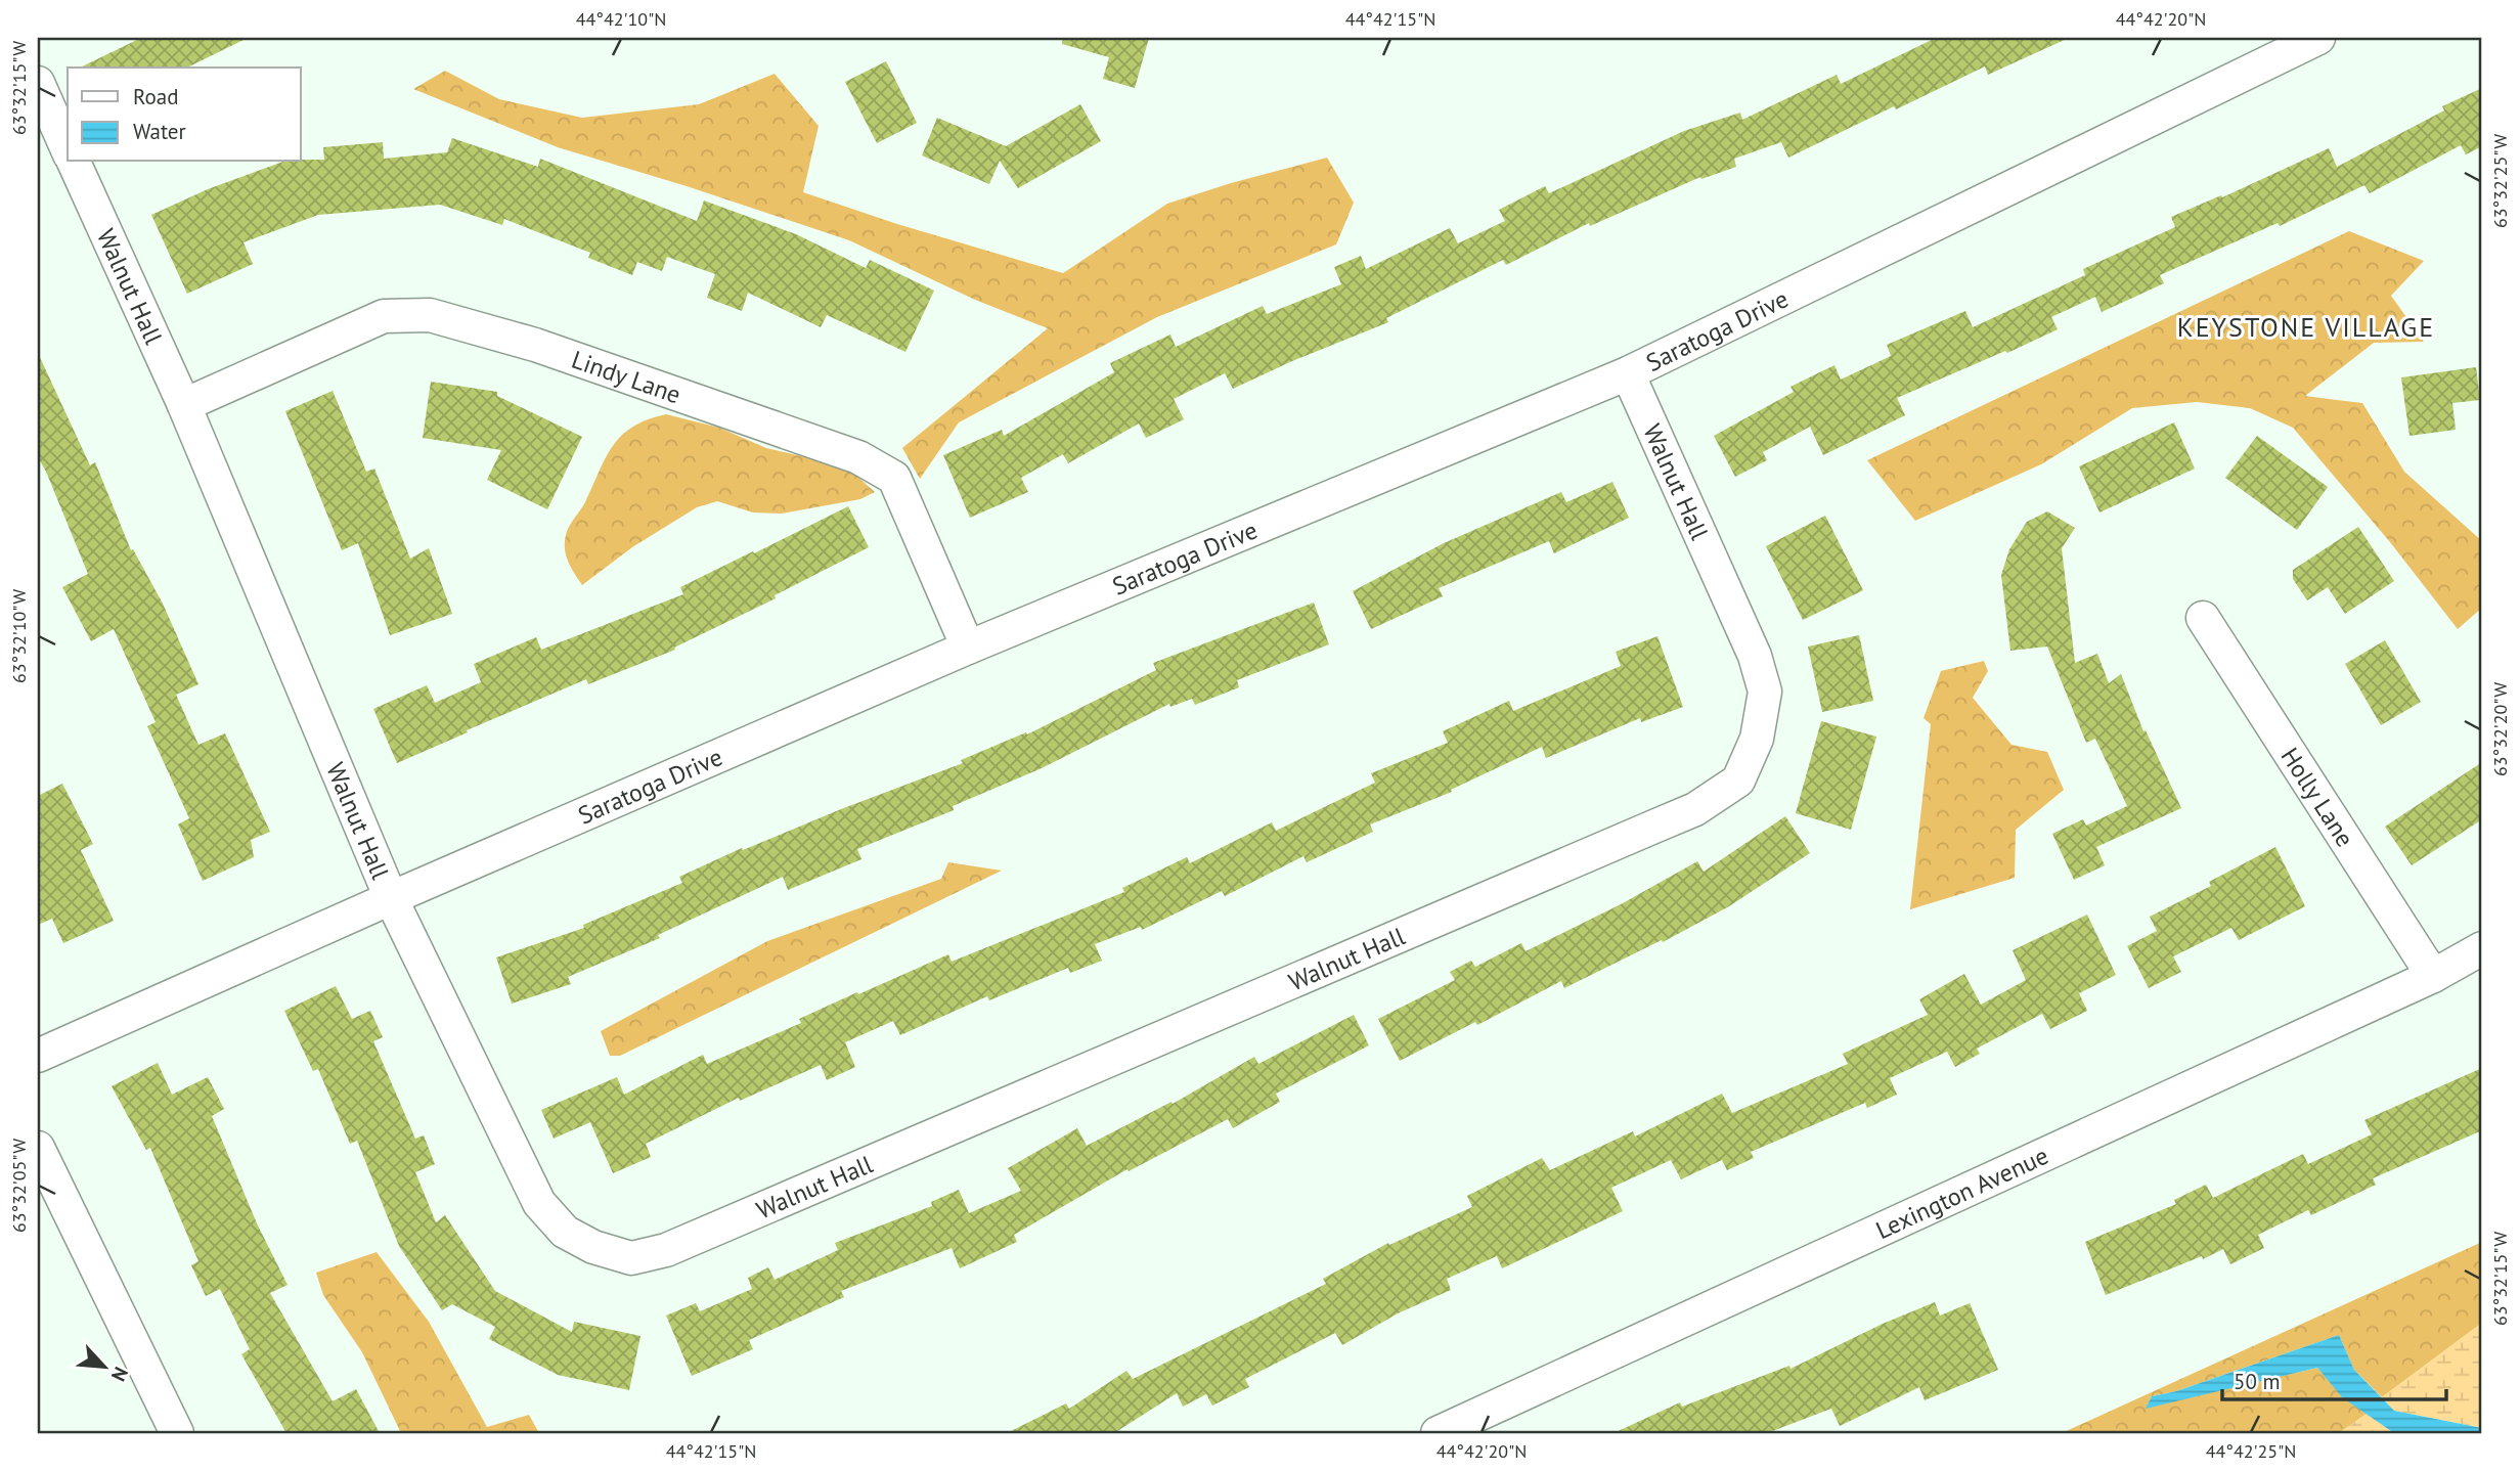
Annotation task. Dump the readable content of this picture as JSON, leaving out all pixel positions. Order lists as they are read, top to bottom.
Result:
{
  "streets": {
    "street": [
      "Walnut Hall",
      "Saratoga Drive",
      "Lindy Lane",
      "Holly Lane",
      "Lexington Avenue"
    ]
  },
  "crossings": [
    ["Walnut Hall", "Saratoga Drive"],
    ["Walnut Hall", "Lindy Lane"],
    ["Saratoga Drive", "Lindy Lane"],
    ["Holly Lane", "Lexington Avenue"]
  ],
  "districts": ["KEYSTONE VILLAGE"],
  "legend": ["Road", "Water"],
  "scale_bar": "50 m",
  "north": "bottom right",
  "coordinates": [
    "44°42'10\"N",
    "44°42'15\"N",
    "44°42'20\"N",
    "63°32'15\"W",
    "63°32'25\"W",
    "63°32'10\"W",
    "63°32'20\"W",
    "63°32'05\"W",
    "44°42'25\"N"
  ]
}
